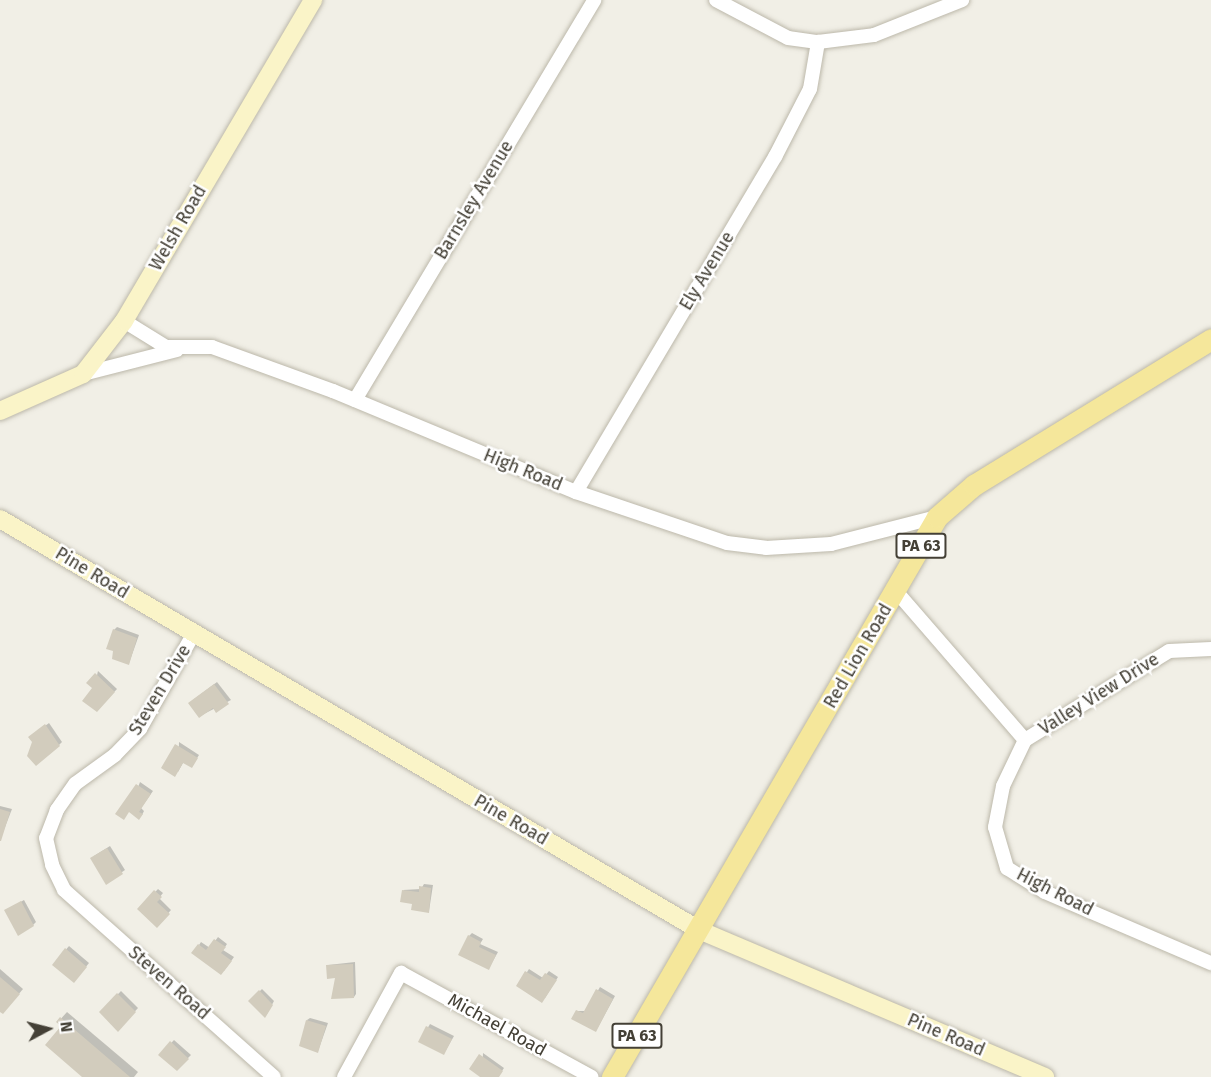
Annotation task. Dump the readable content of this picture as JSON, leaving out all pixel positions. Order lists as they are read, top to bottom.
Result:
{
  "streets": {
    "main road": ["PA 63", "Red Lion Road"],
    "street": [
      "Barnsley Avenue",
      "Welsh Road",
      "Ely Avenue",
      "High Road",
      "Pine Road",
      "Steven Drive",
      "Valley View Drive",
      "Steven Road",
      "Michael Road"
    ]
  },
  "crossings": [
    ["Barnsley Avenue", "High Road"],
    ["Welsh Road", "High Road"],
    ["Ely Avenue", "High Road"],
    ["High Road", "Red Lion Road"],
    ["High Road", "Valley View Drive"],
    ["Pine Road", "Red Lion Road"],
    ["Pine Road", "Steven Drive"],
    ["Steven Drive", "Steven Road"]
  ],
  "north": "right"
}
